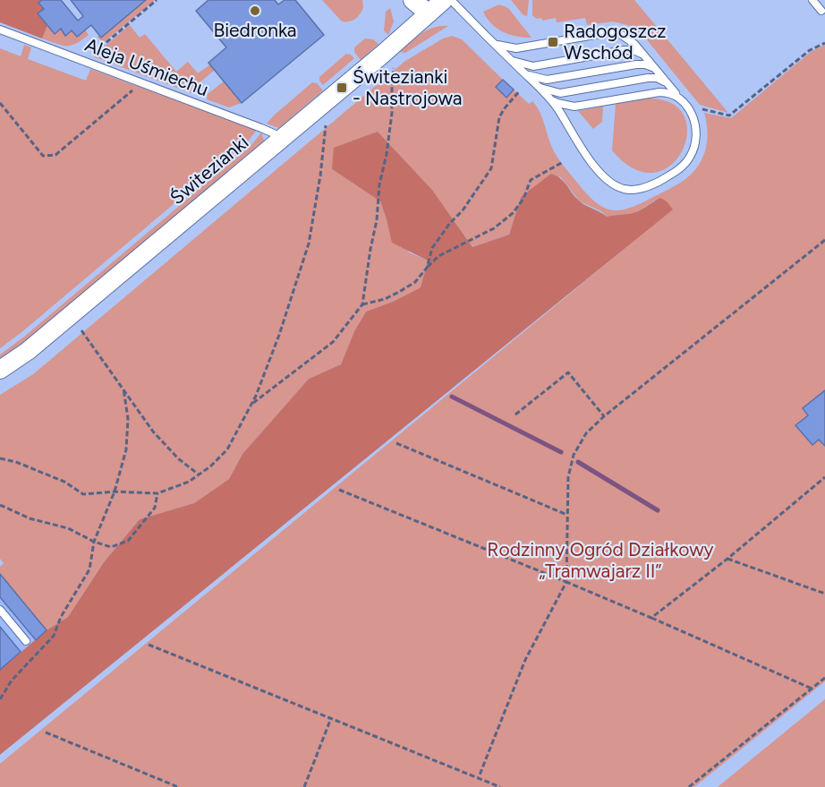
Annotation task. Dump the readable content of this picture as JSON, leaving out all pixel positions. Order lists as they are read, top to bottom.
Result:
{
  "streets": {
    "street": ["Świtezianki"],
    "lane": ["Aleja Uśmiechu"]
  },
  "crossings": [
    ["Aleja Uśmiechu", "Świtezianki"]
  ],
  "parks": ["Rodzinny Ogród Działkowy „Tramwajarz II”"],
  "places": {
    "other": ["Biedronka"],
    "transit": ["Radogoszcz Wschód", "Świtezianki - Nastrojowa"]
  }
}
